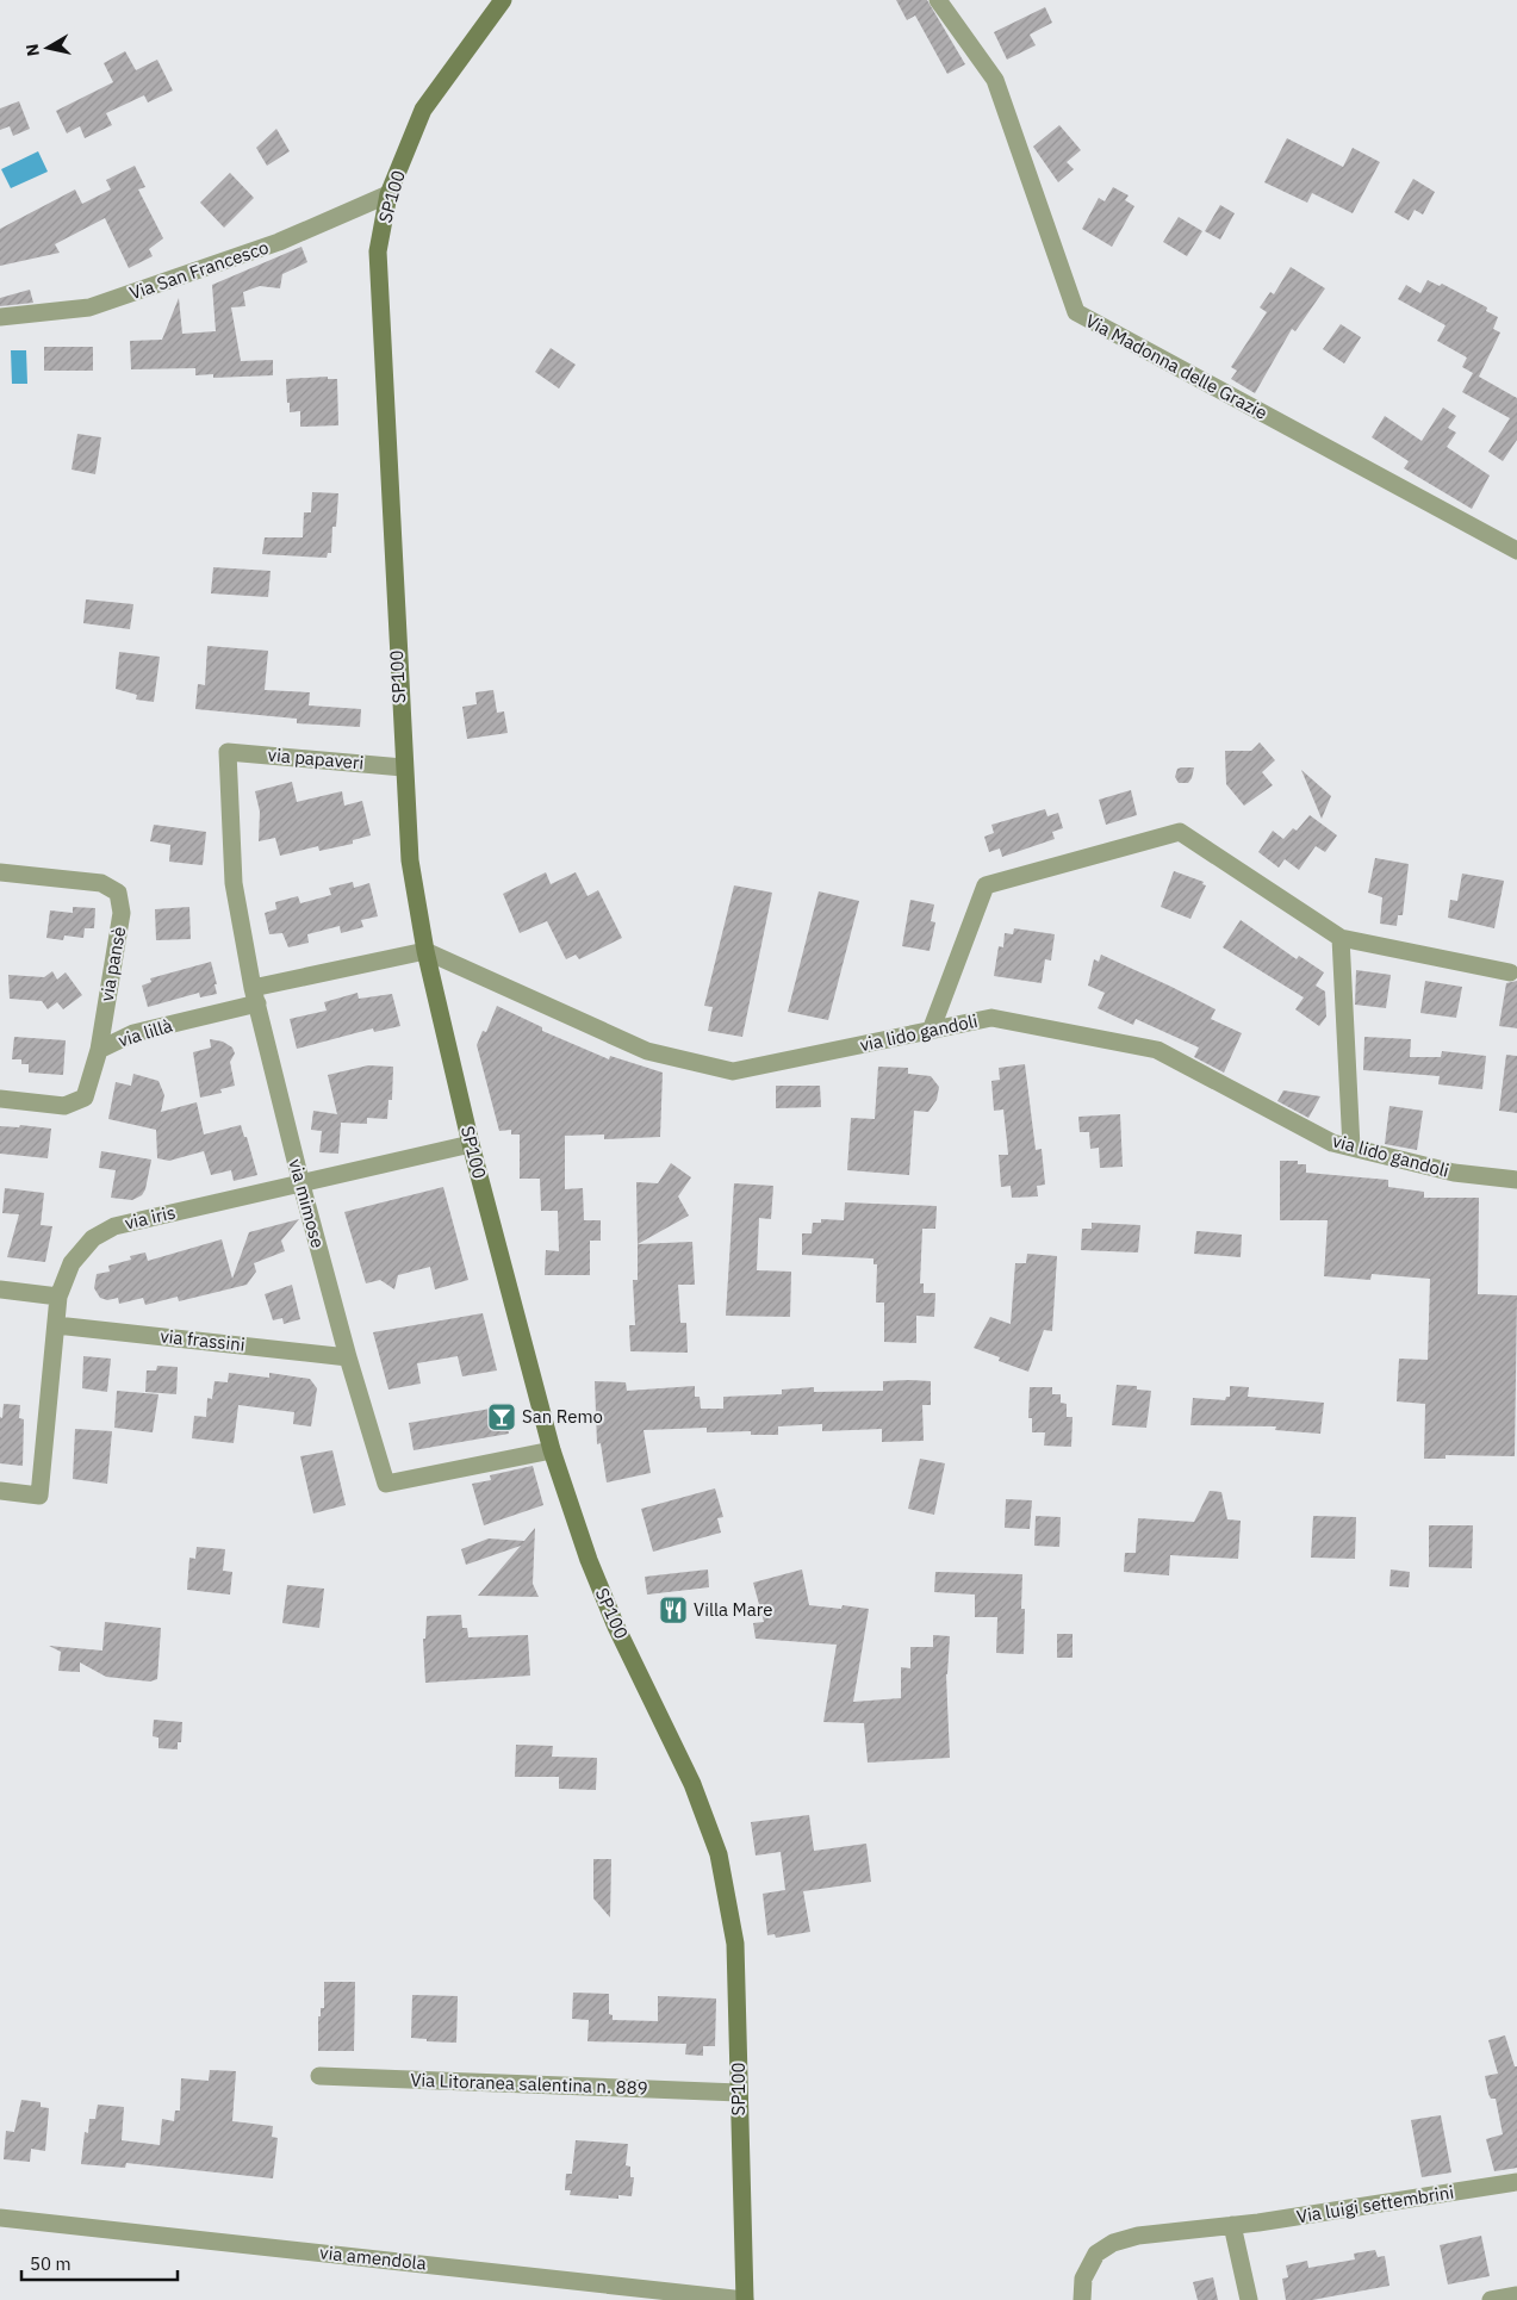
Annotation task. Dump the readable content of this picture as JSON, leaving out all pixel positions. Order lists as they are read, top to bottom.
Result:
{
  "streets": {
    "main road": ["SP100"],
    "street": [
      "Via San Francesco",
      "Via Madonna delle Grazie",
      "via papaveri",
      "via pansè",
      "via lillà",
      "via lido gandoli",
      "via mimose",
      "via iris",
      "via frassini",
      "Via Litoranea salentina n. 889",
      "Via luigi settembrini",
      "via amendola"
    ]
  },
  "crossings": [
    ["SP100", "Via San Francesco"],
    ["SP100", "via papaveri"],
    ["SP100", "via lillà"],
    ["SP100", "via lido gandoli"],
    ["SP100", "via mimose"],
    ["SP100", "via iris"],
    ["SP100", "Via Litoranea salentina n. 889"],
    ["SP100", "via amendola"],
    ["via papaveri", "via mimose"],
    ["via pansè", "via lillà"],
    ["via lillà", "via lido gandoli"],
    ["via lillà", "via mimose"],
    ["via mimose", "via iris"],
    ["via mimose", "via frassini"],
    ["via iris", "via frassini"]
  ],
  "places": {
    "bar": ["San Remo"],
    "restaurant": ["Villa Mare"]
  },
  "scale_bar": "50 m",
  "north": "left"
}
